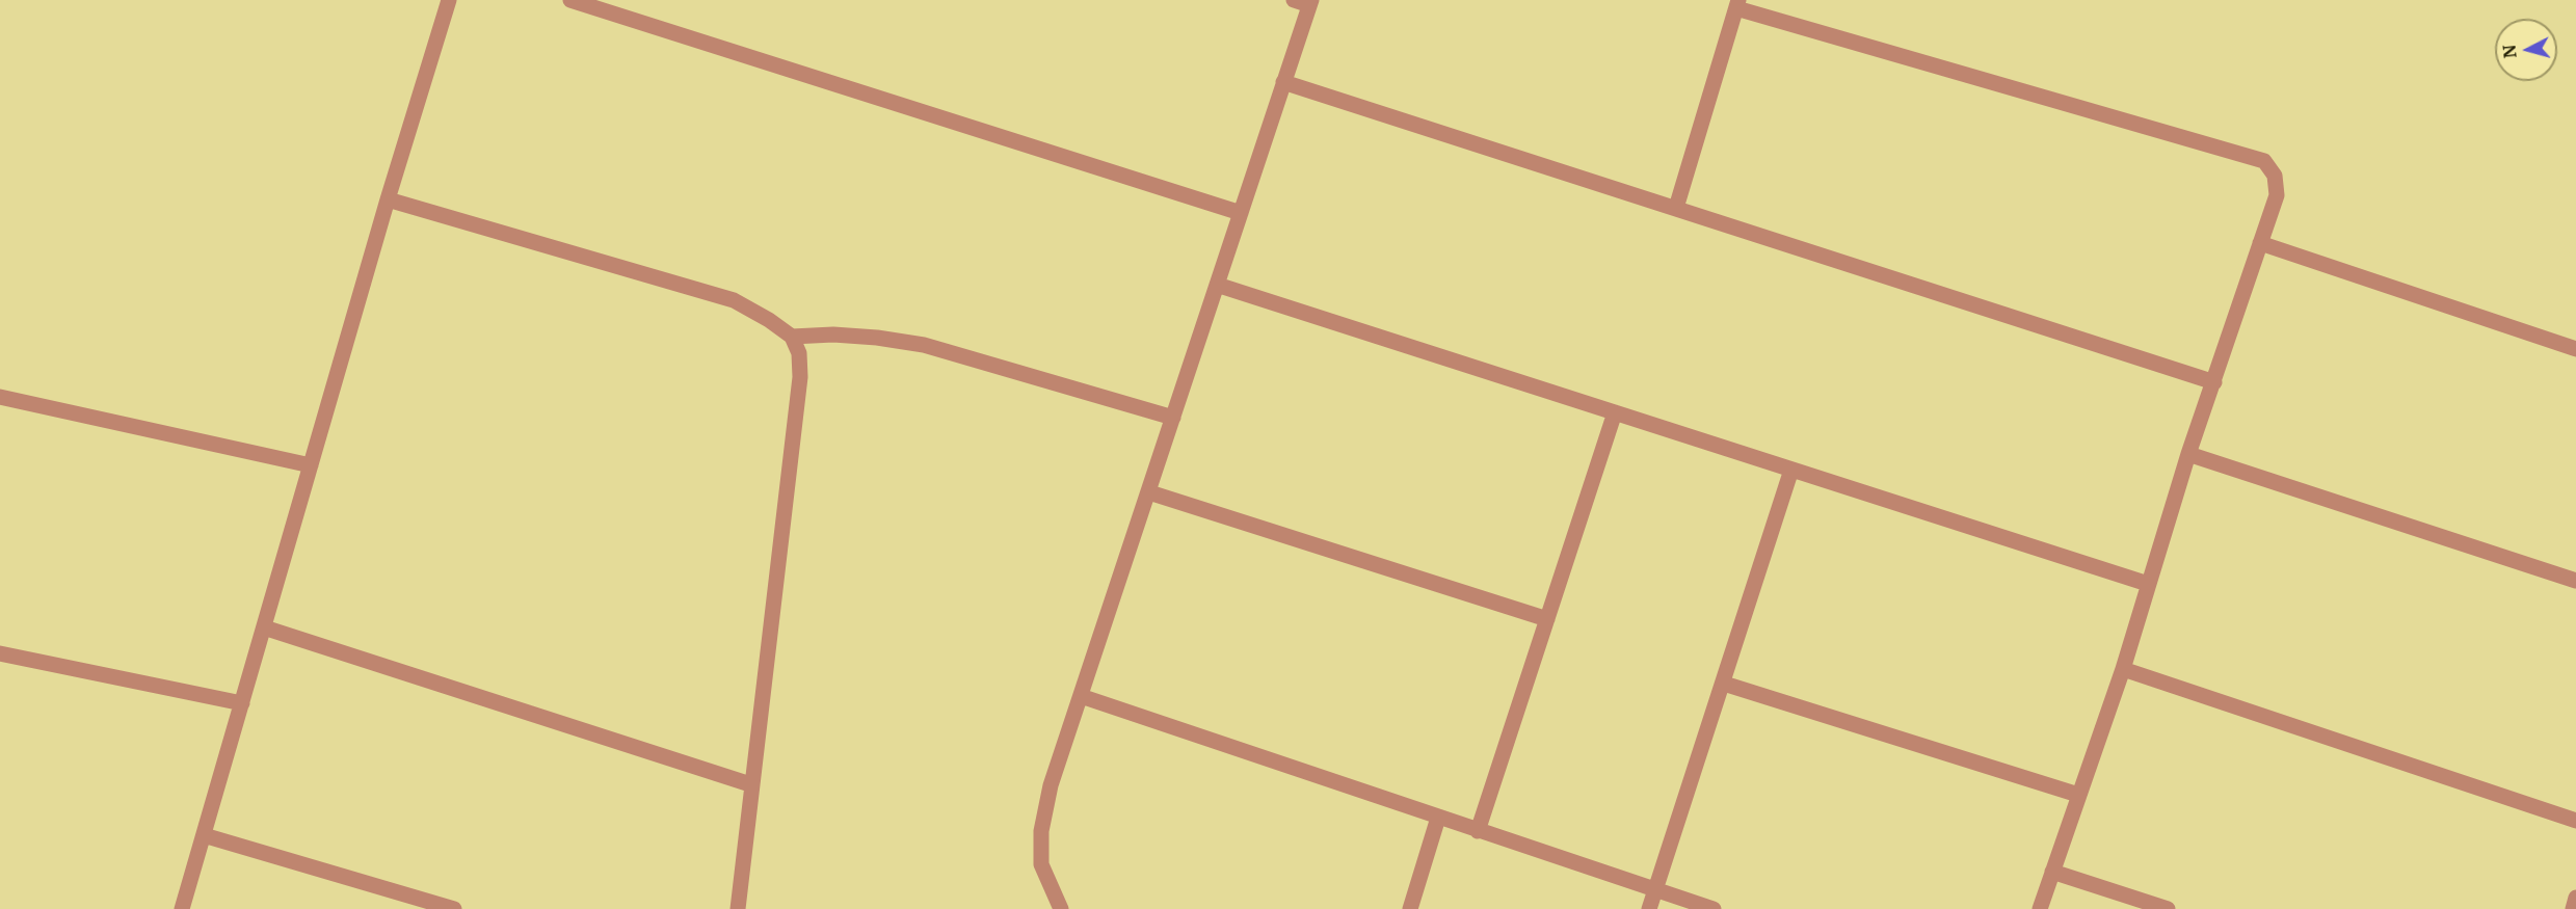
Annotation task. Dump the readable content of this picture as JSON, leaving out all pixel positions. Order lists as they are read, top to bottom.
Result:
{
  "north": "left"
}
